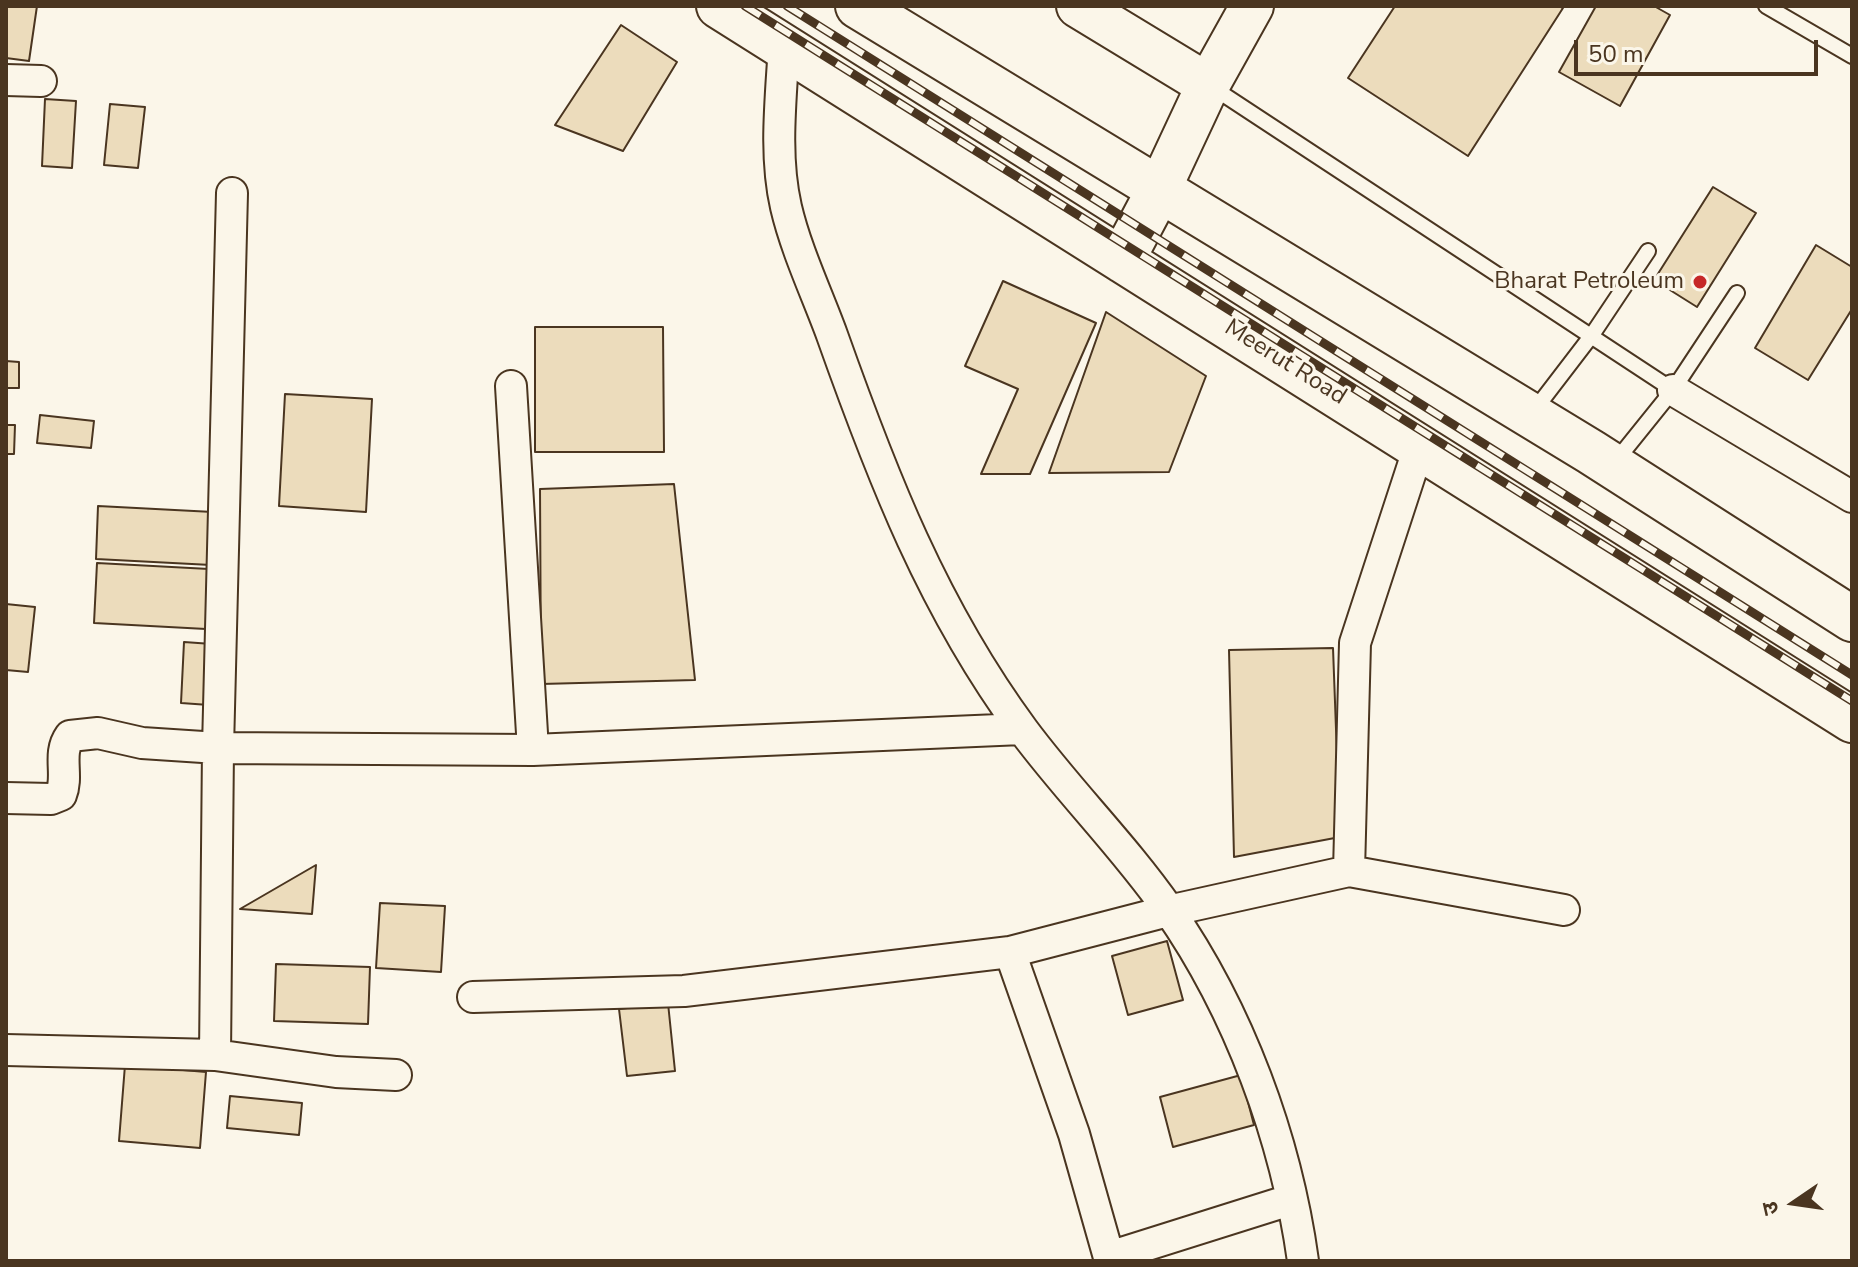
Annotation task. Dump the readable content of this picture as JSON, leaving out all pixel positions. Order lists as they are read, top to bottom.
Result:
{
  "streets": {
    "main road": ["Meerut Road"]
  },
  "places": ["Bharat Petroleum"],
  "scale_bar": "50 m",
  "north": "left"
}
